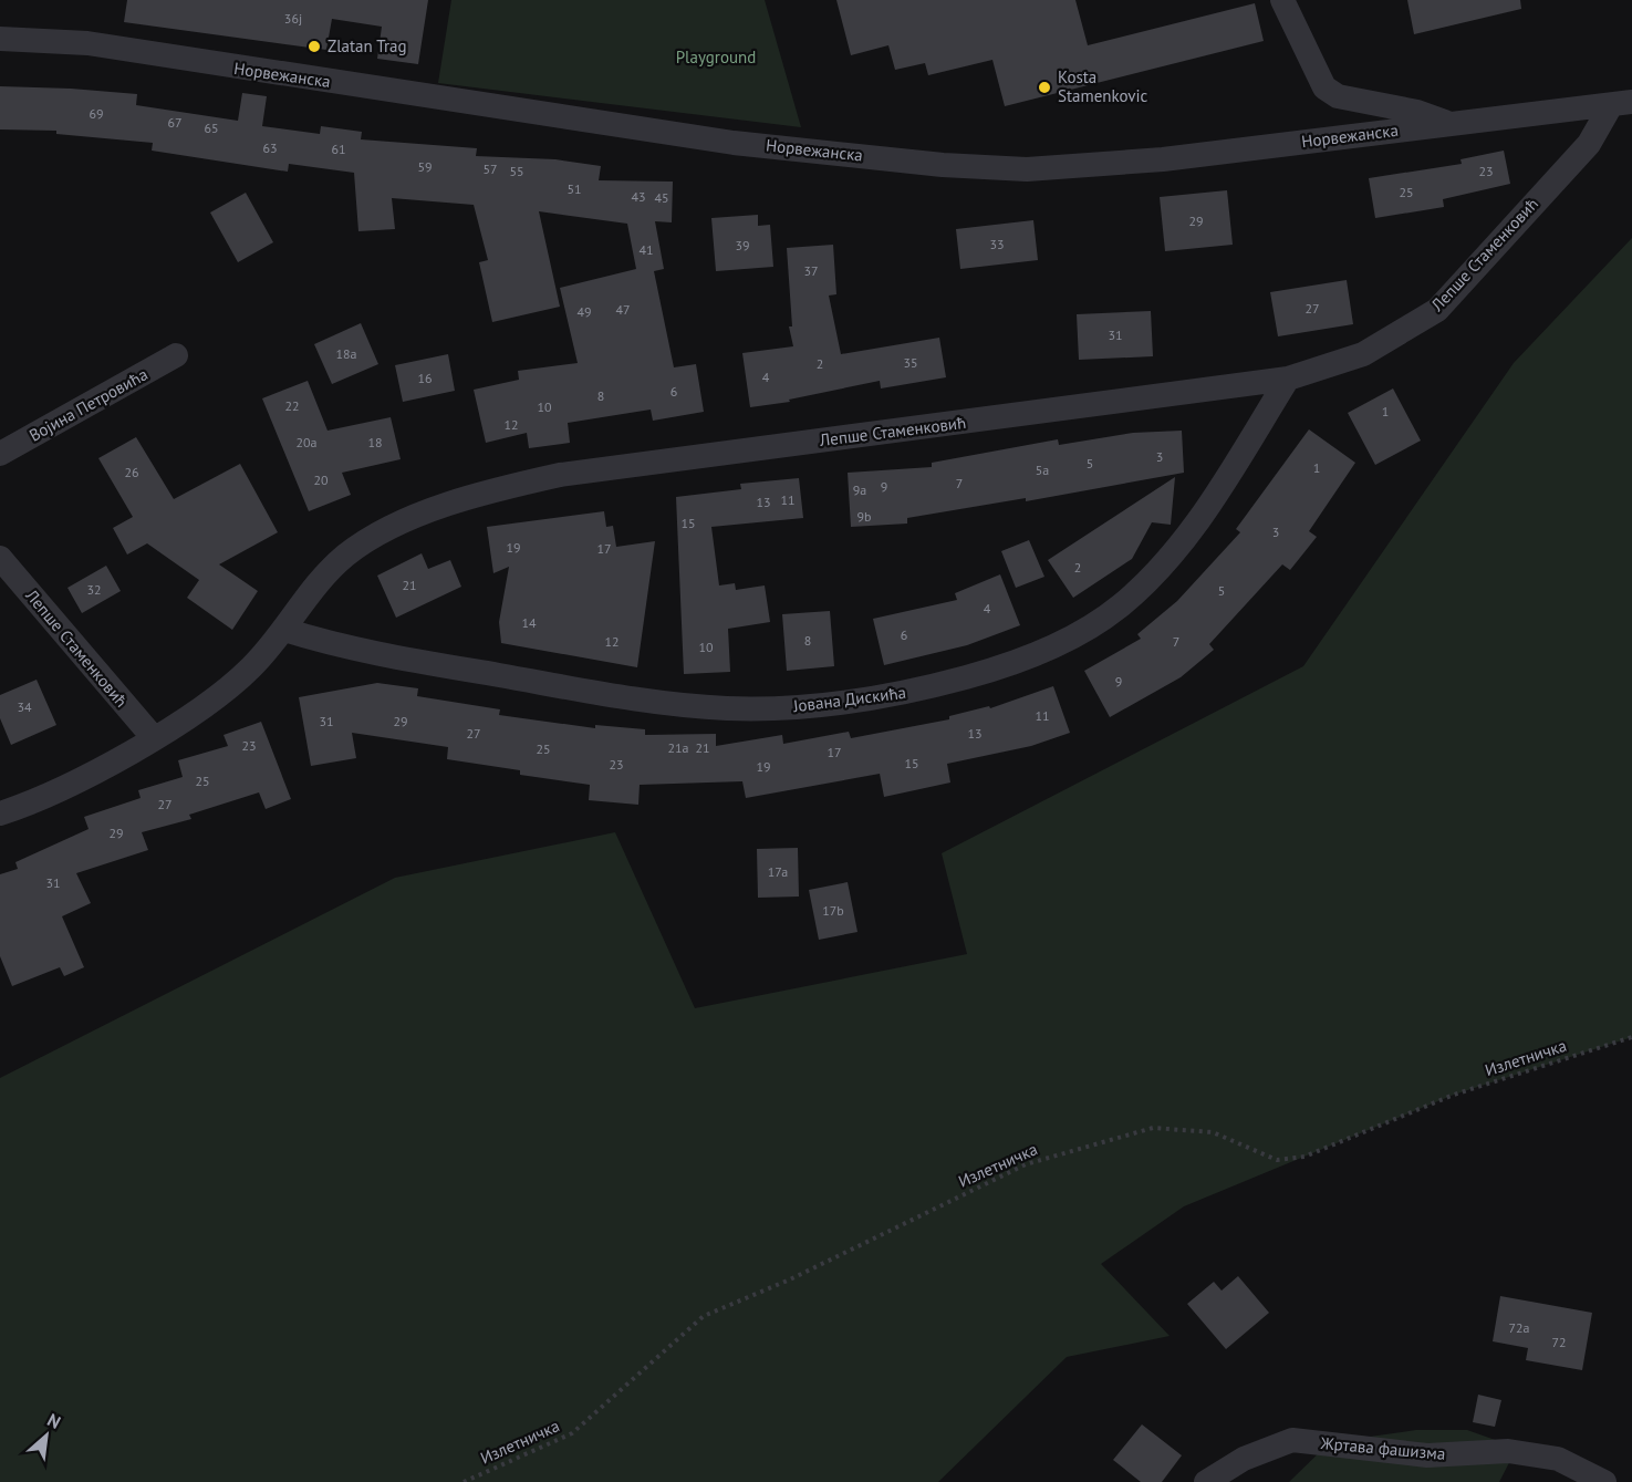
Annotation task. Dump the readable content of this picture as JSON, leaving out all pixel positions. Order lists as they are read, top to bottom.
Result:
{
  "streets": {
    "street": [
      "Норвежанска",
      "Лепше Стаменковић",
      "Војина Петровића",
      "Јована Дискића",
      "Жртава фашизма"
    ],
    "path": ["Излетничка"]
  },
  "crossings": [
    ["Норвежанска", "Лепше Стаменковић"],
    ["Лепше Стаменковић", "Јована Дискића"]
  ],
  "parks": ["Playground"],
  "places": ["Zlatan Trag", "Kosta Stamenkovic"],
  "house_numbers": [
    "36j",
    "69",
    "67",
    "65",
    "63",
    "61",
    "59",
    "57",
    "55",
    "23",
    "51",
    "25",
    "43",
    "45",
    "29",
    "33",
    "39",
    "41",
    "37",
    "27",
    "47",
    "49",
    "31",
    "18a",
    "35",
    "2",
    "4",
    "16",
    "6",
    "8",
    "22",
    "10",
    "1",
    "12",
    "20a",
    "18",
    "3",
    "5",
    "1",
    "5a",
    "26",
    "20",
    "7",
    "9",
    "9a",
    "11",
    "13",
    "9b",
    "15",
    "3",
    "19",
    "17",
    "2",
    "21",
    "32",
    "5",
    "4",
    "14",
    "6",
    "8",
    "12",
    "7",
    "10",
    "9",
    "34",
    "11",
    "31",
    "29",
    "27",
    "13",
    "23",
    "21a",
    "21",
    "25",
    "17",
    "15",
    "23",
    "19",
    "25",
    "27",
    "29",
    "17a",
    "31",
    "17b",
    "72a",
    "72"
  ],
  "north": "top right"
}
